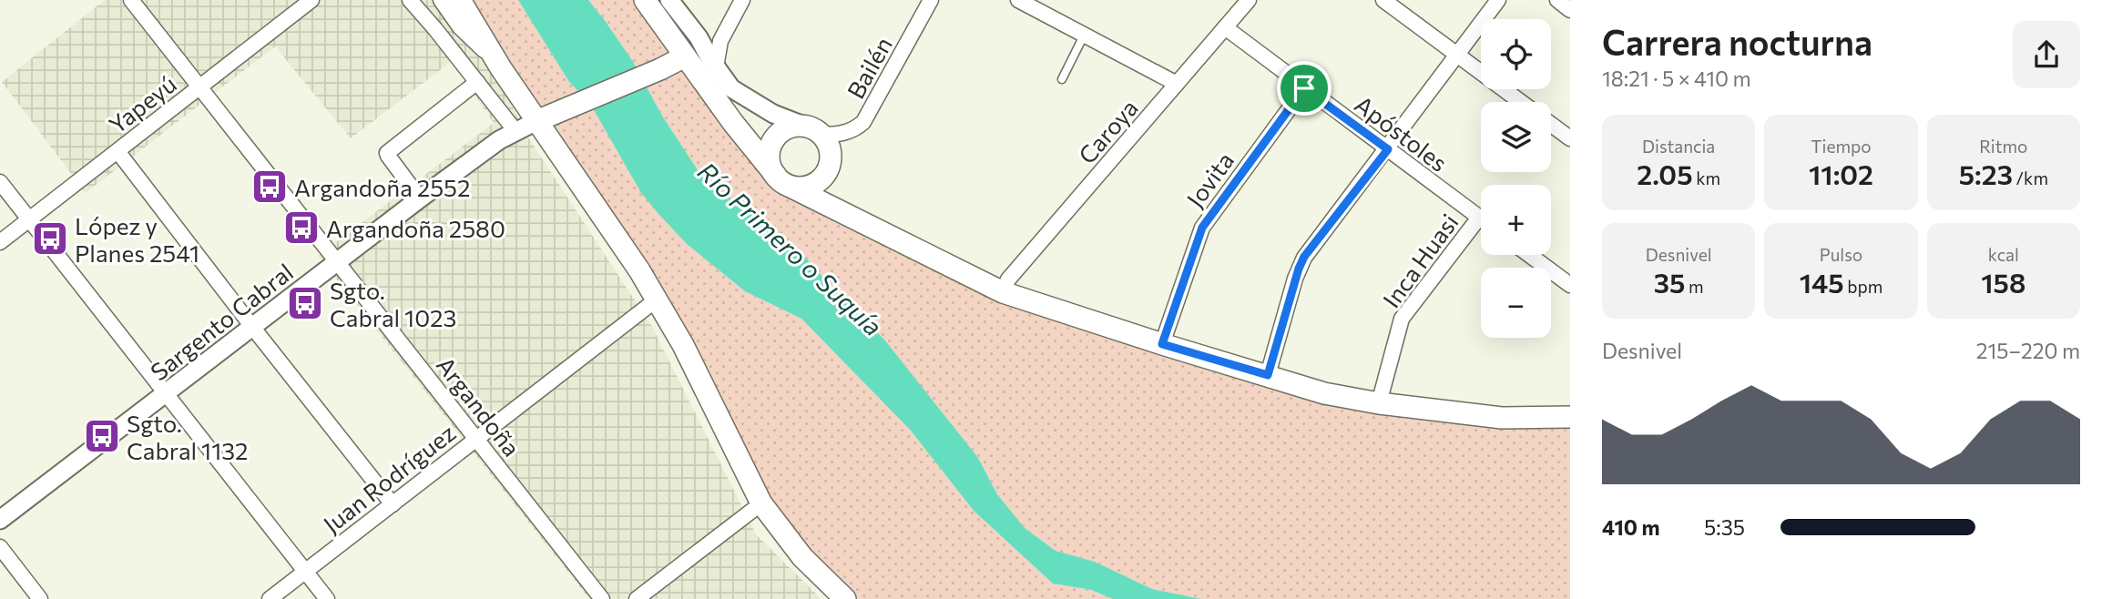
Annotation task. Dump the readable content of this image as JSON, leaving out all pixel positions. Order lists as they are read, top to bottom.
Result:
{
  "streets": {
    "street": [
      "Bailén",
      "Yapeyú",
      "Caroya",
      "Apóstoles",
      "Jovita",
      "Inca Huasi",
      "Sargento Cabral",
      "Argandoña",
      "Juan Rodríguez"
    ]
  },
  "crossings": [
    ["Yapeyú", "Argandoña"],
    ["Caroya", "Apóstoles"],
    ["Apóstoles", "Jovita"],
    ["Apóstoles", "Inca Huasi"],
    ["Sargento Cabral", "Argandoña"],
    ["Argandoña", "Juan Rodríguez"]
  ],
  "water": ["Río Primero o Suquía"],
  "places": {
    "bus stop": [
      "Argandoña 2552",
      "Argandoña 2580",
      "López y Planes 2541",
      "Sgto. Cabral 1023",
      "Sgto. Cabral 1132"
    ]
  },
  "page": {
    "heading": ["Carrera nocturna", "18:21 · 5 × 410 m"],
    "map_buttons": ["+", "−"],
    "stats": [
      ["Distancia", "2.05 km"],
      ["Tiempo", "11:02"],
      ["Ritmo", "5:23 /km"],
      ["Desnivel", "35 m"],
      ["Pulso", "145 bpm"],
      ["kcal", "158"]
    ],
    "chart": ["Desnivel", "215–220 m"],
    "list": [
      {
        "name": "410 m",
        "note": "5:35"
      }
    ]
  }
}
